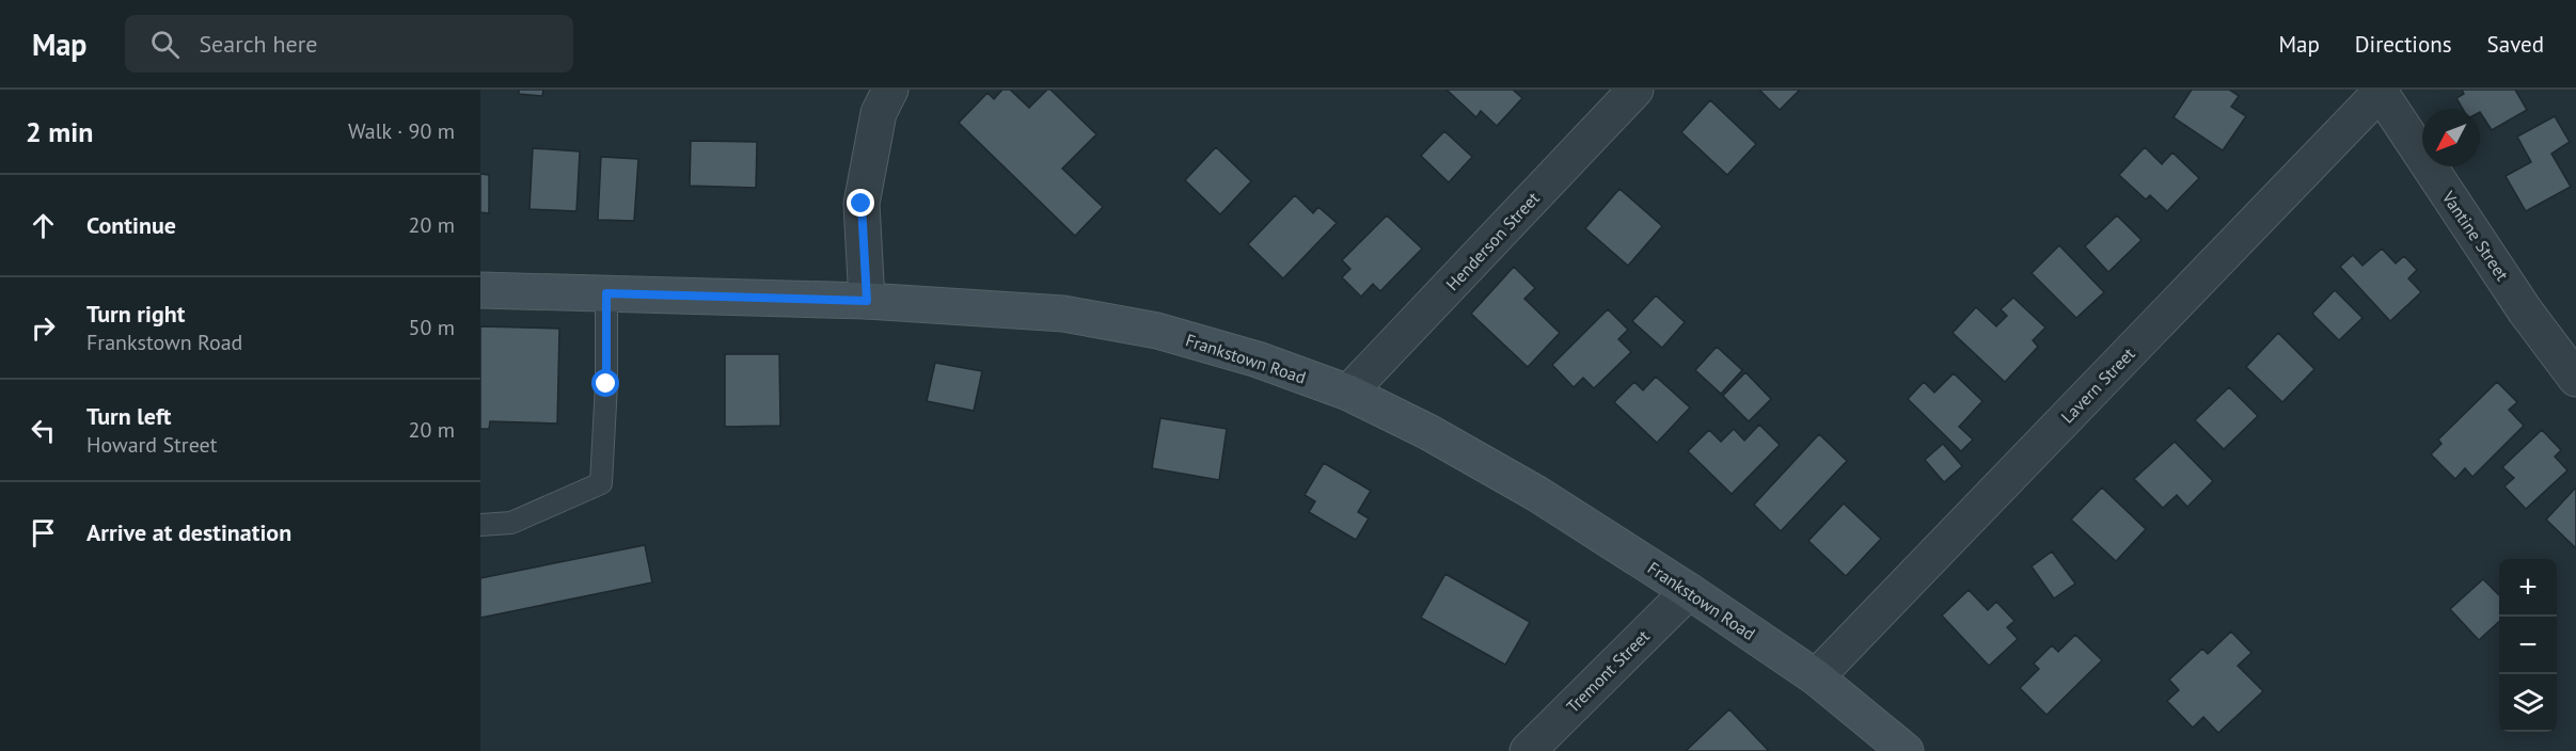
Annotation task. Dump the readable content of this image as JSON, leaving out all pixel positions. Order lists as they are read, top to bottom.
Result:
{
  "streets": {
    "main road": ["Frankstown Road"],
    "street": [
      "Vantine Street",
      "Henderson Street",
      "Lavern Street",
      "Tremont Street"
    ]
  },
  "crossings": [
    ["Vantine Street", "Lavern Street"],
    ["Henderson Street", "Frankstown Road"],
    ["Frankstown Road", "Lavern Street"],
    ["Frankstown Road", "Tremont Street"]
  ],
  "north": "bottom left",
  "page": {
    "header": "Map",
    "search": "Search here",
    "nav": ["Map", "Directions", "Saved"],
    "heading": ["2 min", "Walk · 90 m"],
    "list": [
      ["Continue", "20 m"],
      ["Turn right", "Frankstown Road", "50 m"],
      ["Turn left", "Howard Street", "20 m"],
      "Arrive at destination"
    ],
    "map_buttons": ["+", "−"]
  }
}
